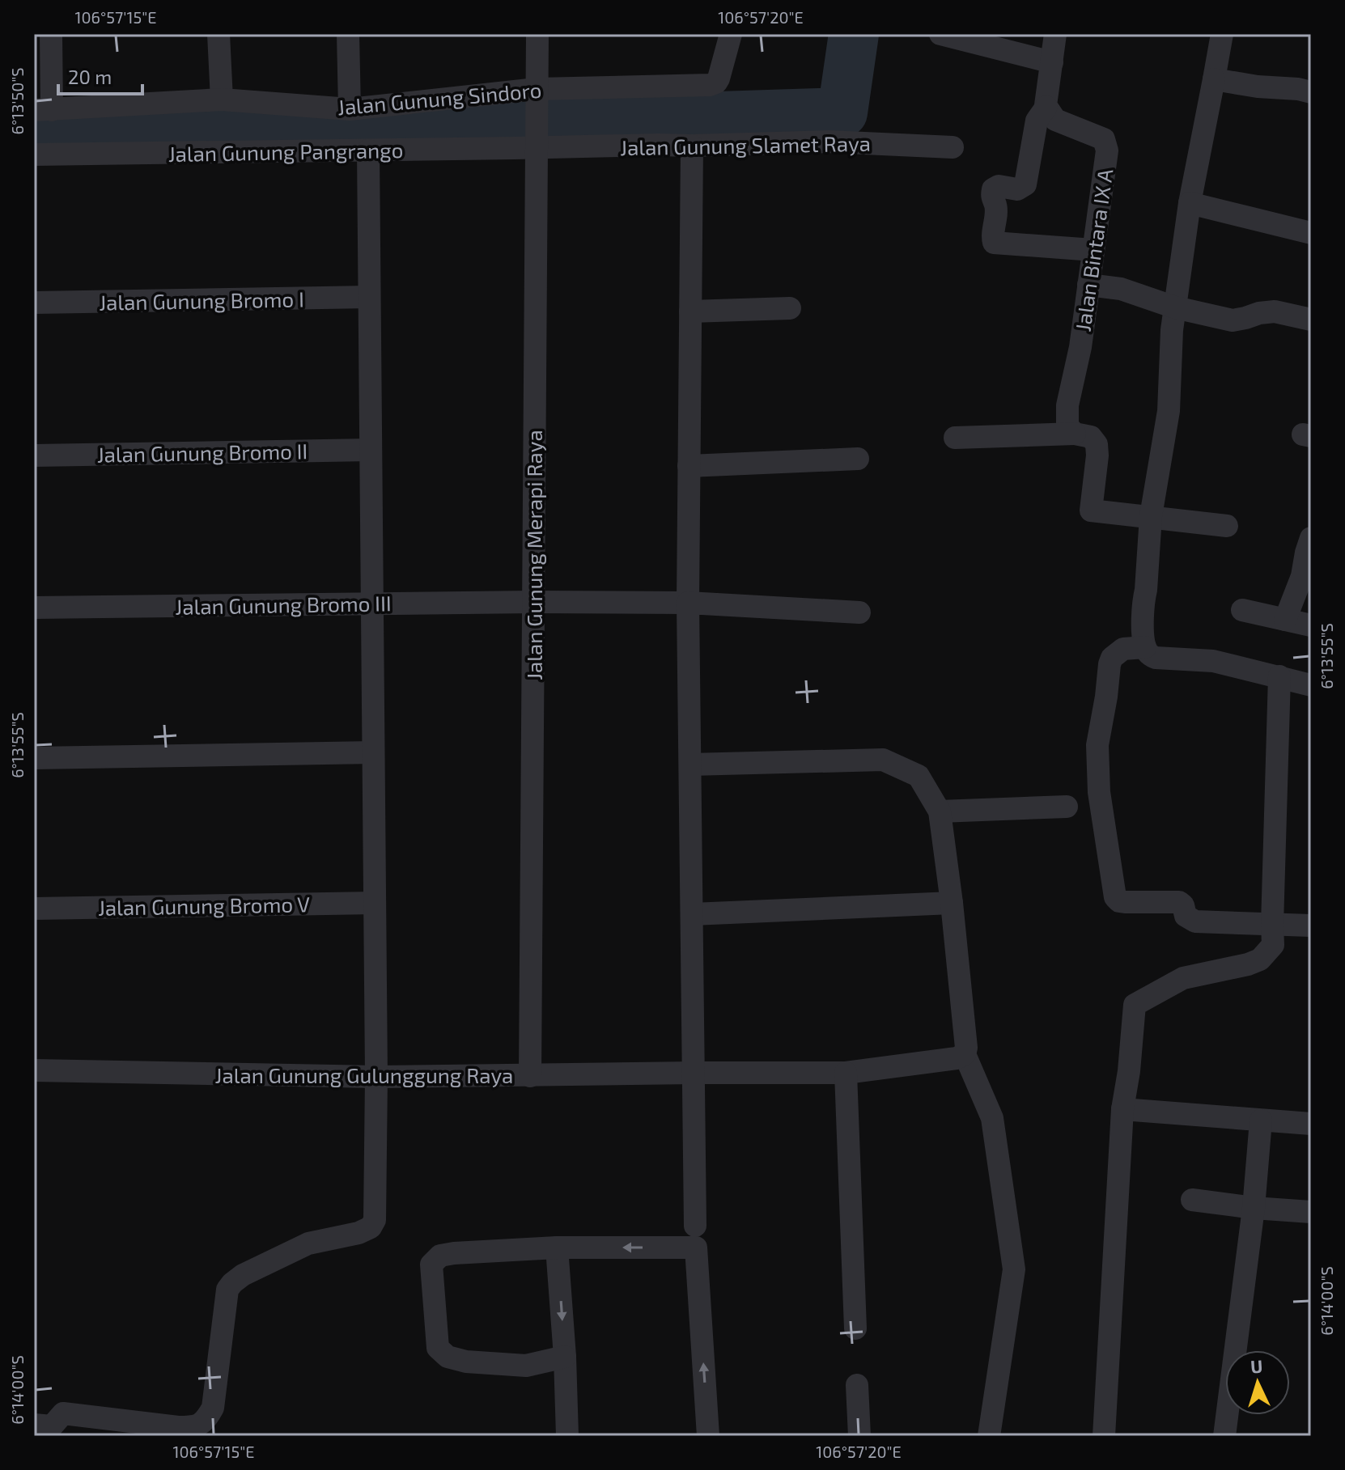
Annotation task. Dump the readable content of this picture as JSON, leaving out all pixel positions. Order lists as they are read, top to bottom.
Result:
{
  "streets": {
    "street": [
      "Jalan Gunung Sindoro",
      "Jalan Gunung Slamet Raya",
      "Jalan Gunung Pangrango",
      "Jalan Bintara IX A",
      "Jalan Gunung Bromo I",
      "Jalan Gunung Bromo II",
      "Jalan Gunung Merapi Raya",
      "Jalan Gunung Bromo III",
      "Jalan Gunung Bromo V",
      "Jalan Gunung Gulunggung Raya"
    ]
  },
  "crossings": [
    ["Jalan Gunung Sindoro", "Jalan Gunung Merapi Raya"],
    ["Jalan Gunung Slamet Raya", "Jalan Gunung Pangrango"],
    ["Jalan Gunung Slamet Raya", "Jalan Gunung Merapi Raya"],
    ["Jalan Gunung Pangrango", "Jalan Gunung Merapi Raya"],
    ["Jalan Gunung Merapi Raya", "Jalan Gunung Bromo III"],
    ["Jalan Gunung Merapi Raya", "Jalan Gunung Gulunggung Raya"]
  ],
  "scale_bar": "20 m",
  "north": "top",
  "coordinates": [
    "106°57'15\"E",
    "106°57'20\"E",
    "6°13'50\"S",
    "6°13'55\"S",
    "6°14'00\"S"
  ]
}
